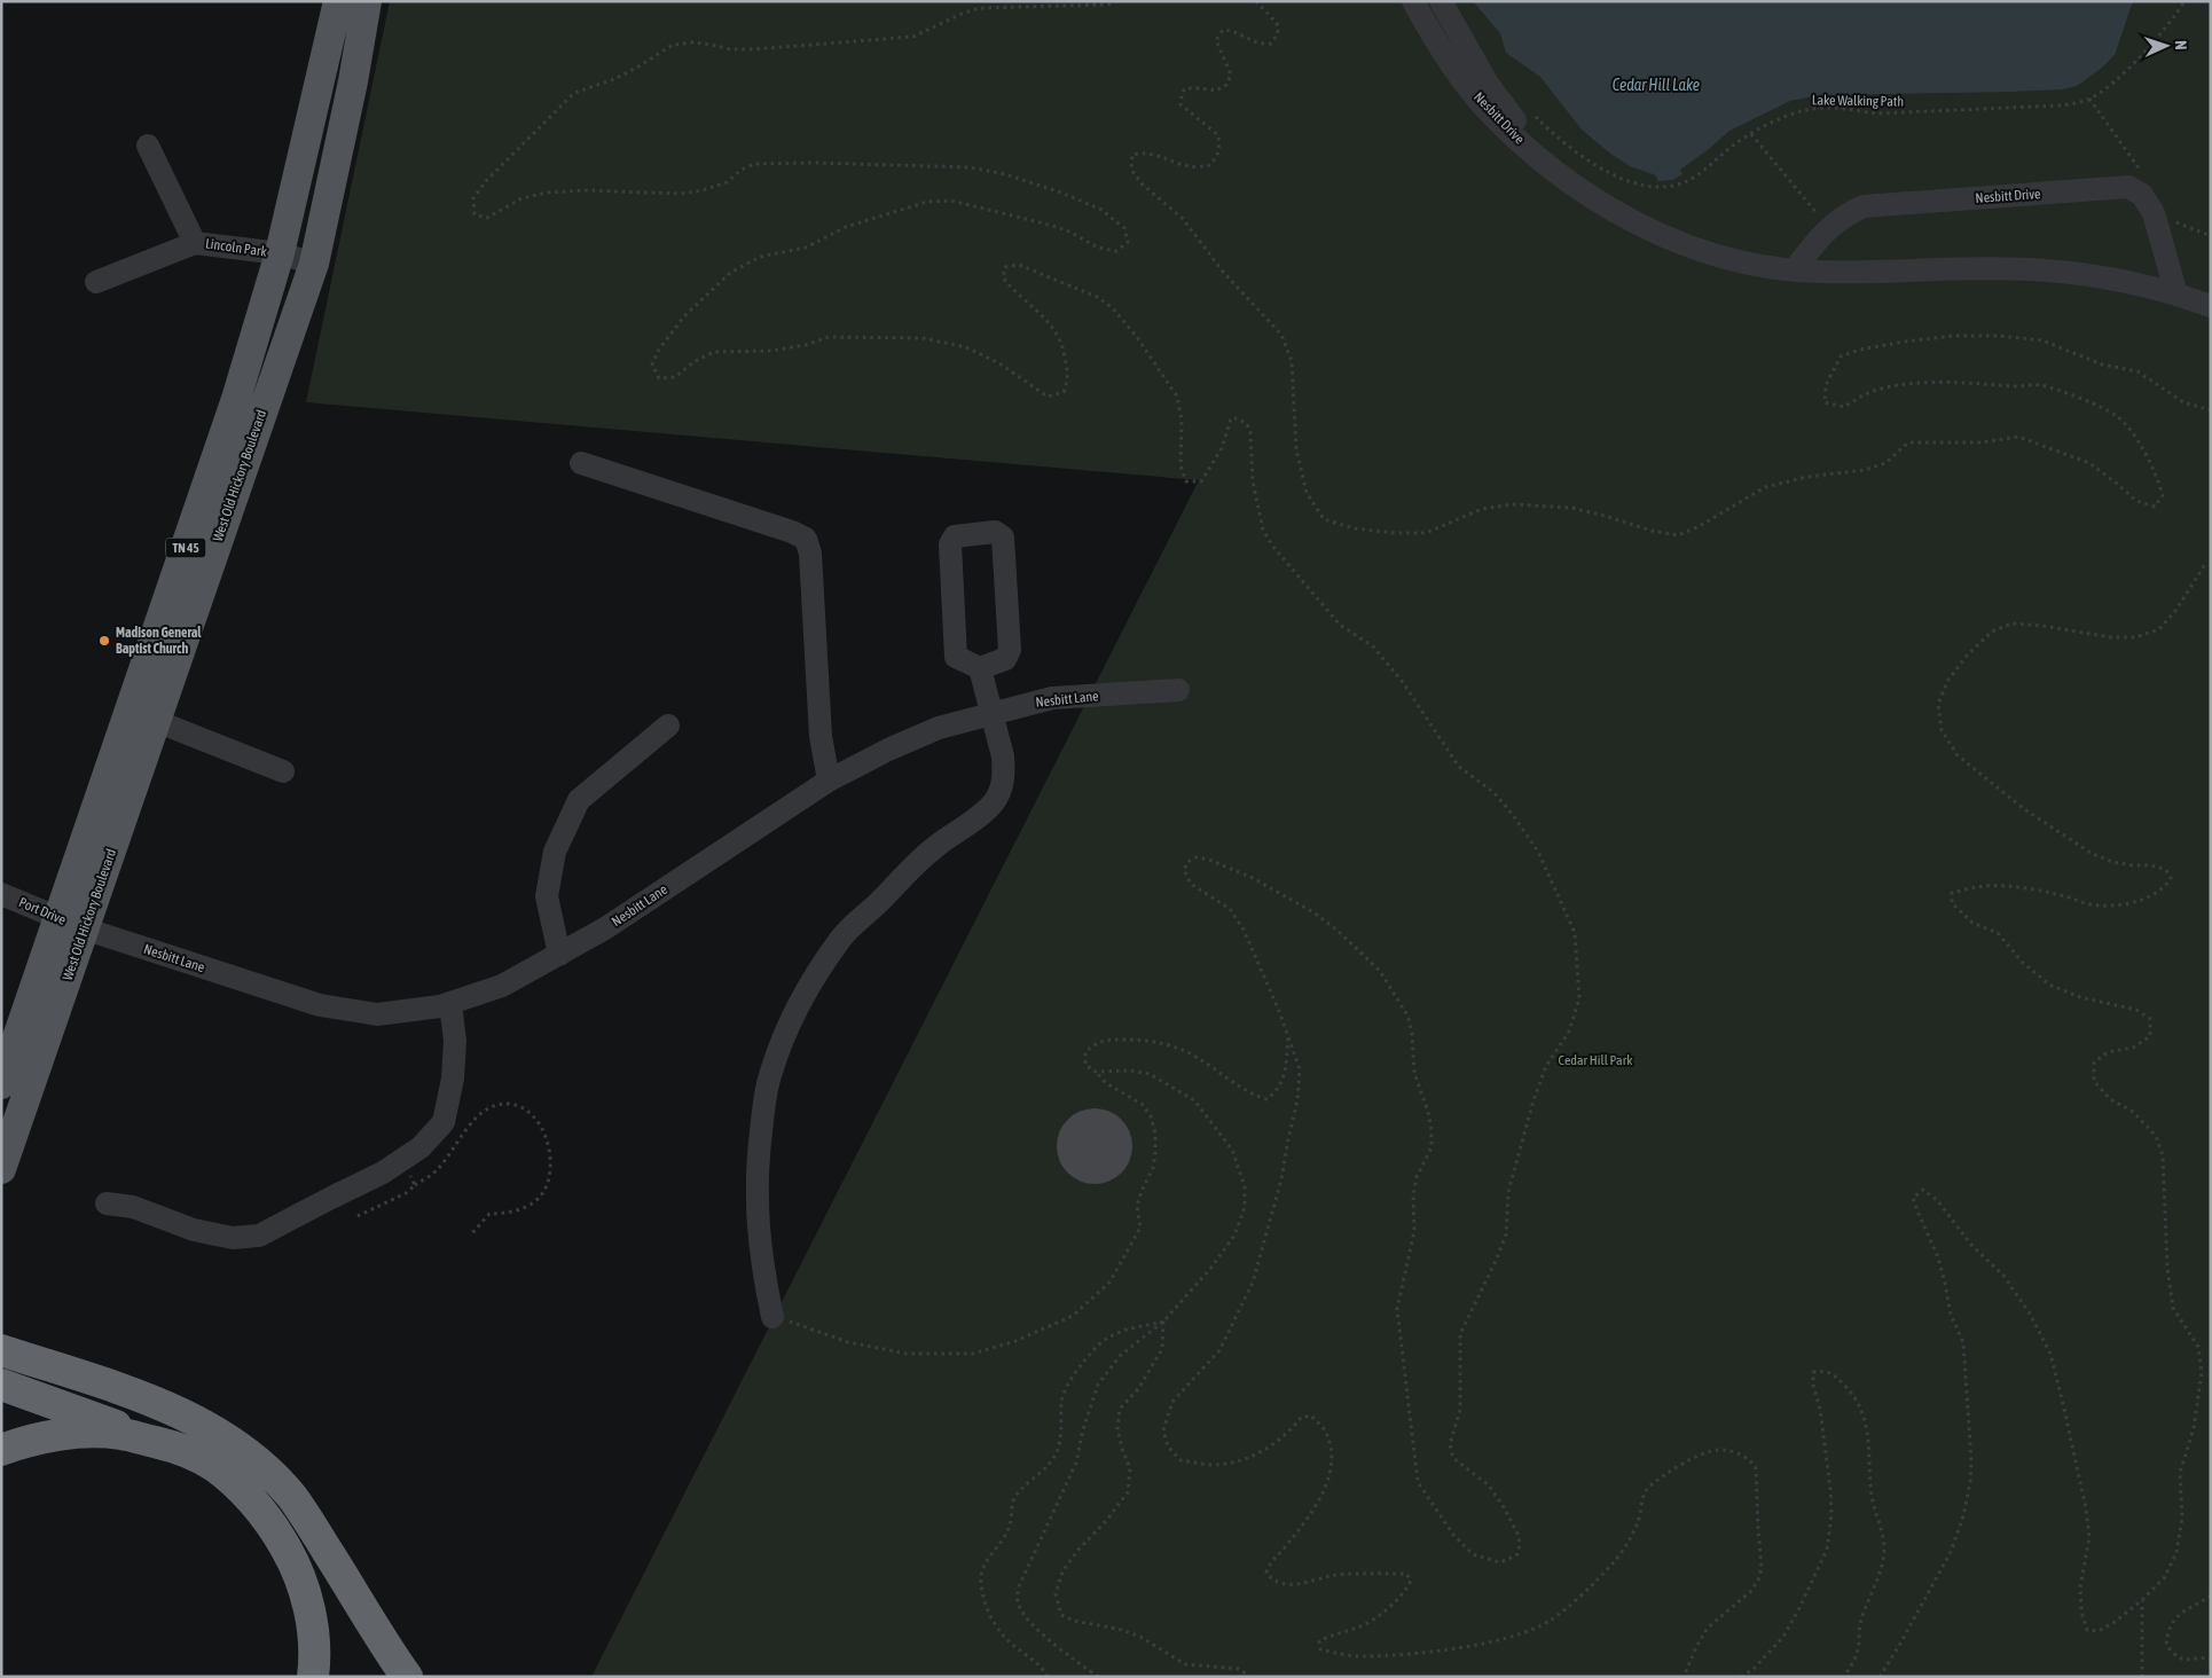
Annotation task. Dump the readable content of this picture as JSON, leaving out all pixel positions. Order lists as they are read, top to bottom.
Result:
{
  "streets": {
    "main road": ["West Old Hickory Boulevard", "TN 45"],
    "street": [
      "Nesbitt Drive",
      "Lincoln Park",
      "Nesbitt Lane",
      "Port Drive"
    ],
    "path": ["Lake Walking Path"]
  },
  "crossings": [
    ["Lincoln Park", "West Old Hickory Boulevard"],
    ["West Old Hickory Boulevard", "Nesbitt Lane"],
    ["West Old Hickory Boulevard", "Port Drive"],
    ["Nesbitt Lane", "Port Drive"]
  ],
  "water": ["Cedar Hill Lake"],
  "parks": ["Cedar Hill Park"],
  "places": ["Madison General Baptist Church"],
  "north": "right"
}
